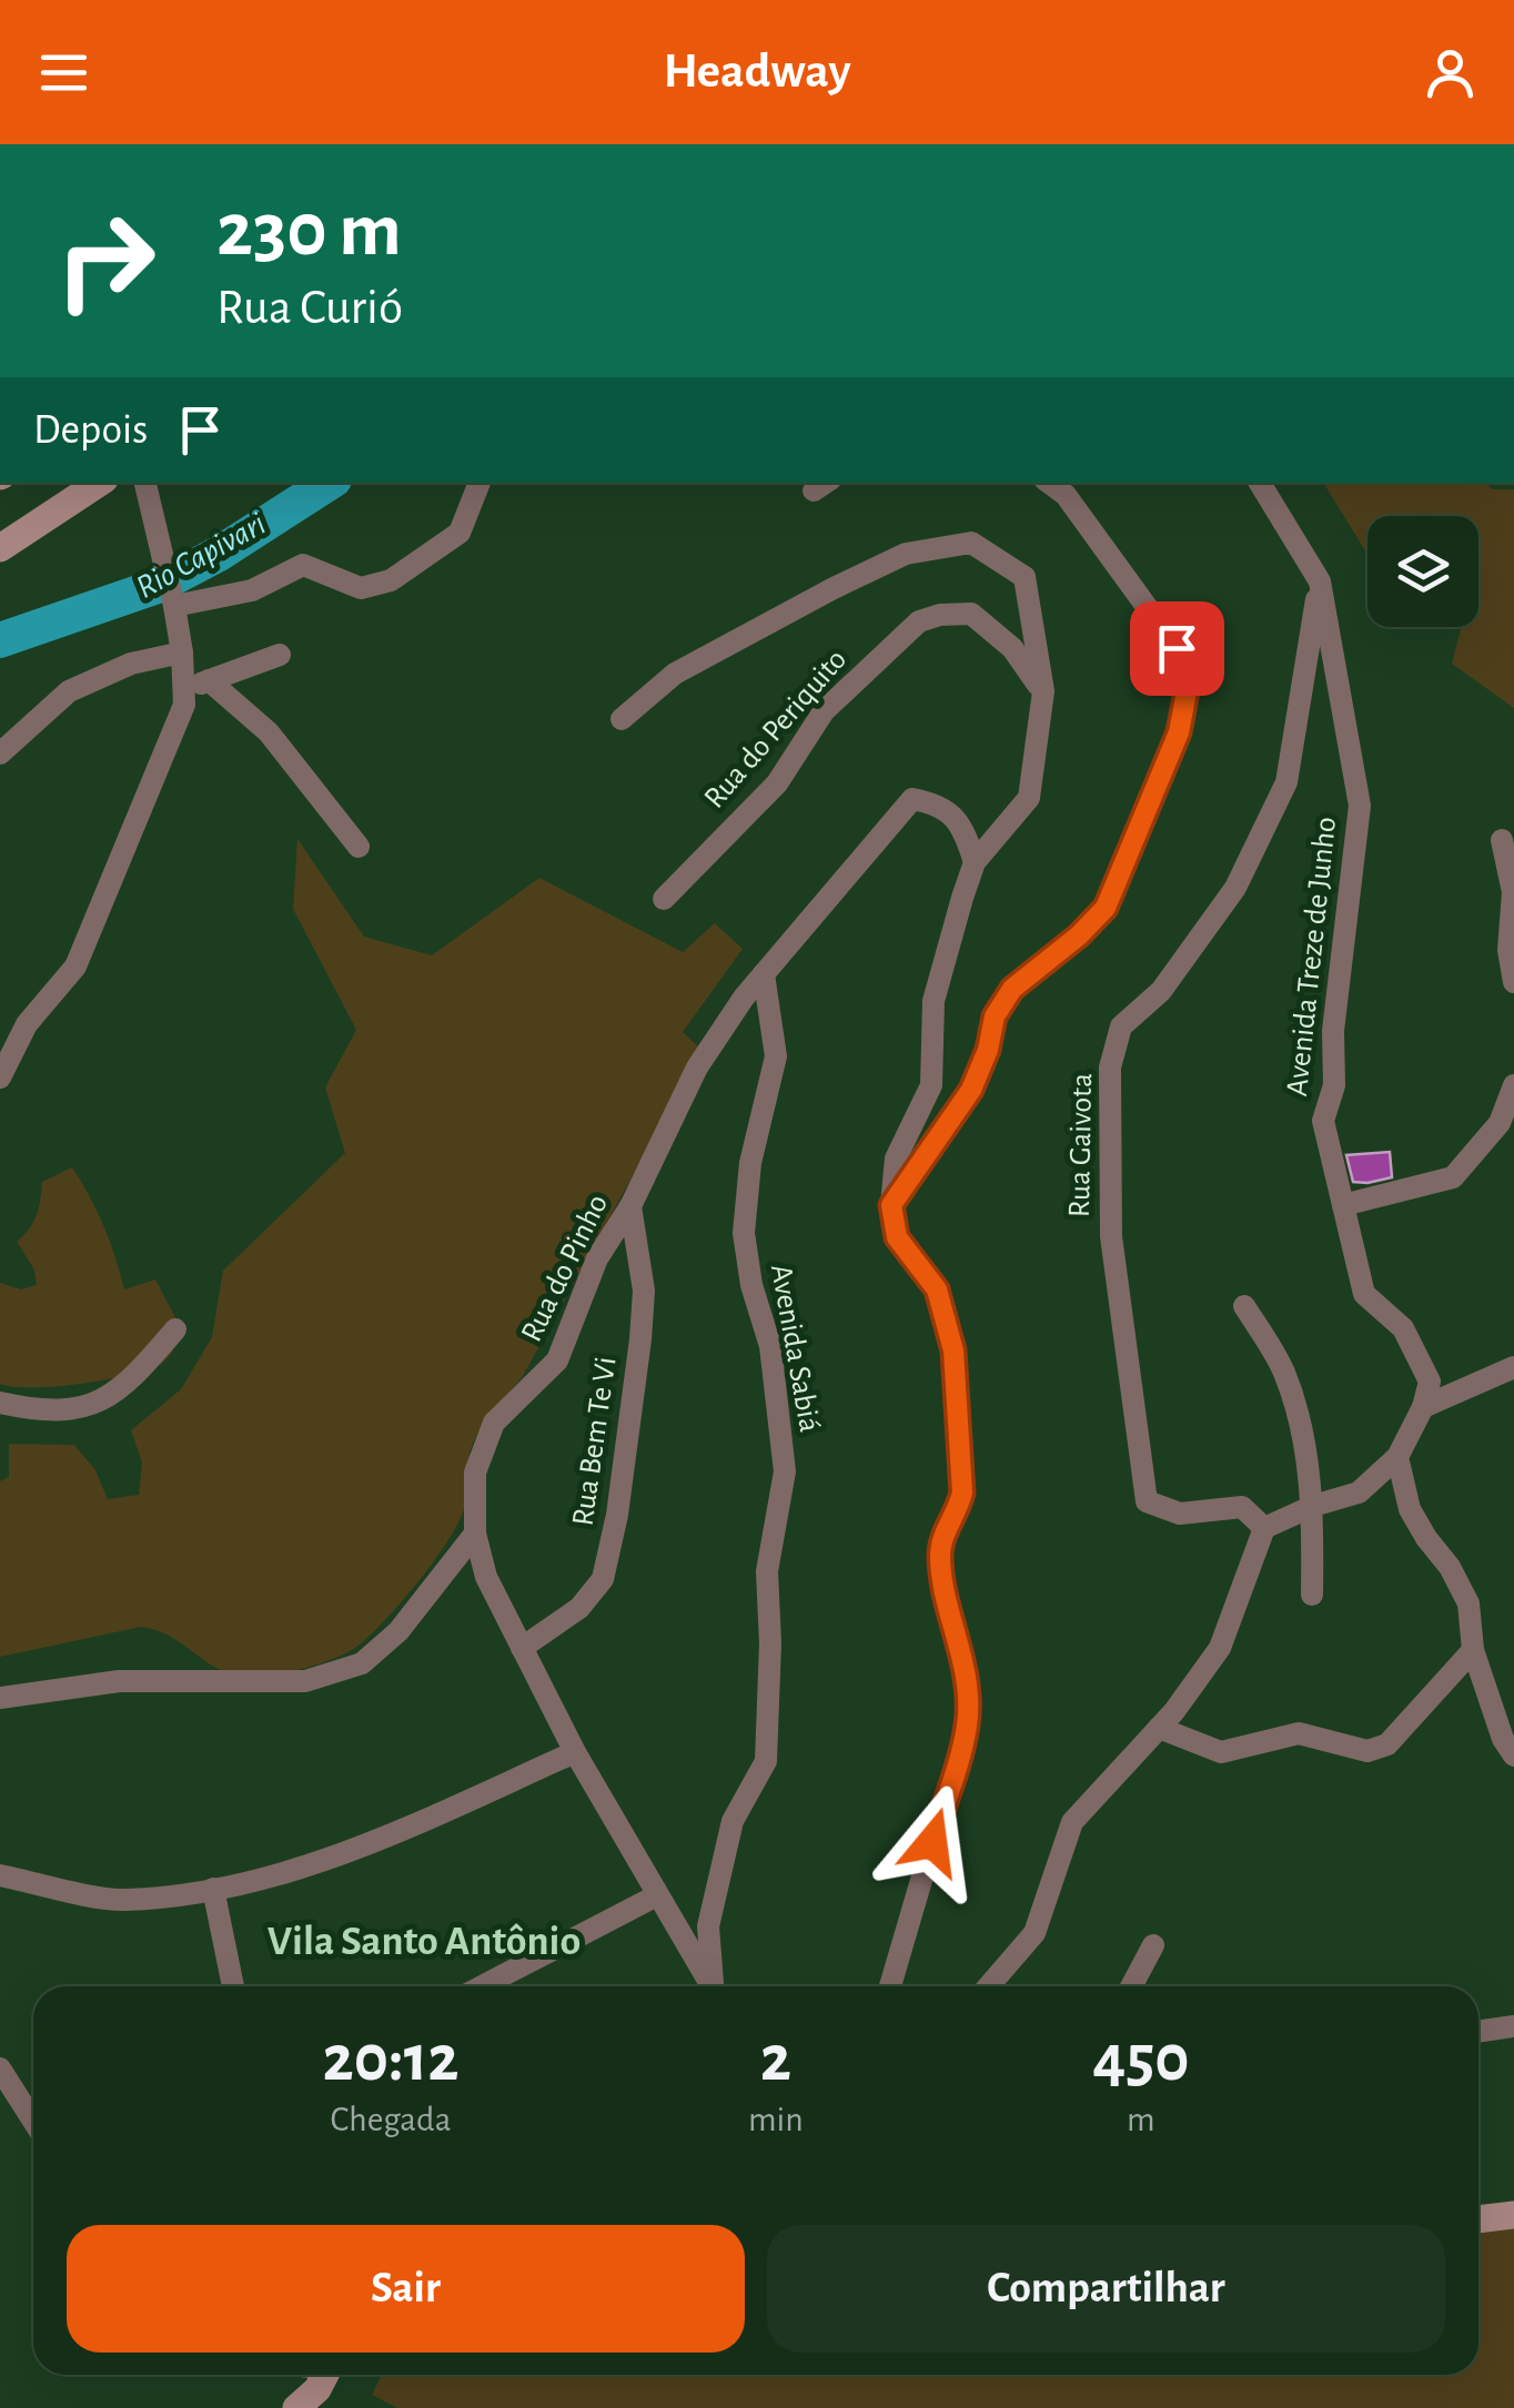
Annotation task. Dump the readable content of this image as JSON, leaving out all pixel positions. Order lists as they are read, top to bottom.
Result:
{
  "streets": {
    "street": [
      "Rua do Periquito",
      "Avenida Treze de Junho",
      "Rua Gaivota",
      "Rua do Pinho",
      "Avenida Sabiá",
      "Rua Bem Te Vi"
    ]
  },
  "crossings": [
    ["Avenida Treze de Junho", "Rua Gaivota"],
    ["Rua do Pinho", "Avenida Sabiá"],
    ["Rua do Pinho", "Rua Bem Te Vi"]
  ],
  "districts": ["Vila Santo Antônio"],
  "water": ["Rio Capivari"],
  "page": {
    "header": "Headway",
    "turn": ["230 m", "Rua Curió"],
    "then": "Depois",
    "eta": [
      "20:12",
      "Chegada",
      "2",
      "min",
      "450",
      "m"
    ],
    "buttons": ["Sair", "Compartilhar"]
  }
}
